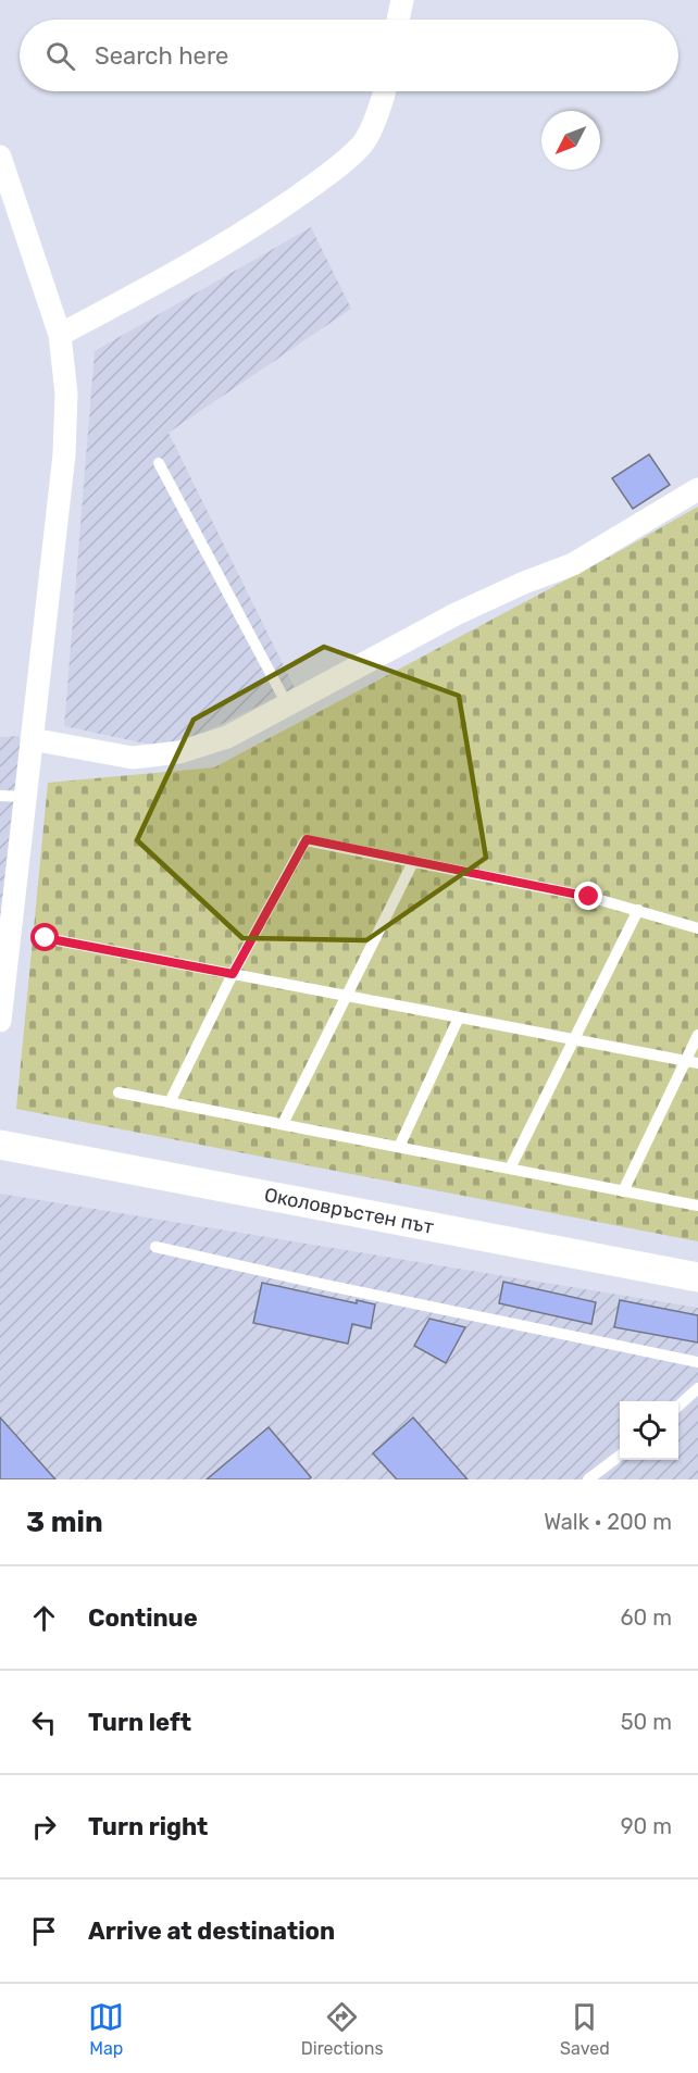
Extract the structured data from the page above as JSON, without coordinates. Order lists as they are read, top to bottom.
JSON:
{
  "streets": {
    "street": ["Околовръстен път"]
  },
  "north": "bottom left",
  "page": {
    "search": "Search here",
    "heading": ["3 min", "Walk · 200 m"],
    "list": [
      ["Continue", "60 m"],
      ["Turn left", "50 m"],
      ["Turn right", "90 m"],
      "Arrive at destination"
    ],
    "nav": ["Map", "Directions", "Saved"]
  }
}
